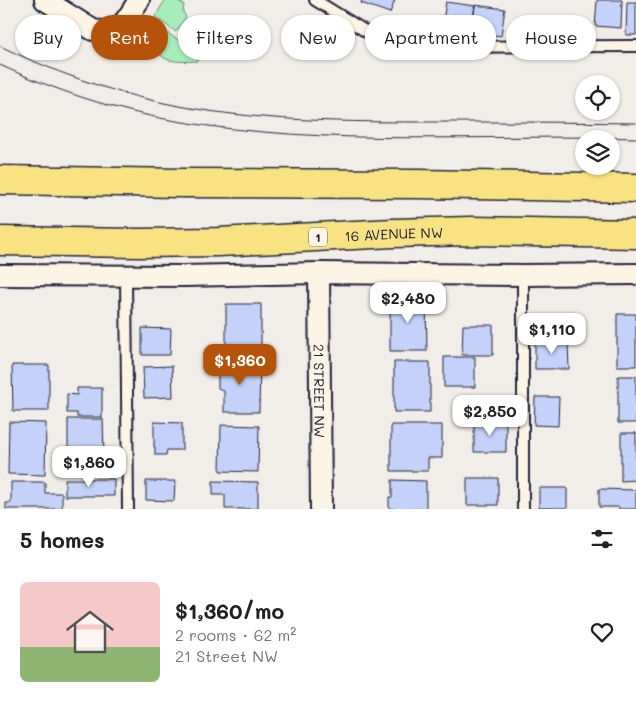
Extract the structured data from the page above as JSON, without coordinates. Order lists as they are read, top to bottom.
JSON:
{
  "streets": {
    "highway": ["16 AVENUE NW", "1"],
    "street": ["21 STREET NW"]
  },
  "page": {
    "chip": [
      "Buy",
      "Rent",
      "Filters",
      "New",
      "Apartment",
      "House"
    ],
    "price": [
      "$2,480",
      "$1,110",
      "$1,360",
      "$2,850",
      "$1,860"
    ],
    "heading": "5 homes",
    "list": [
      {
        "name": "$1,360/mo",
        "note": "2 rooms · 62 m² · 21 Street NW"
      }
    ]
  }
}
